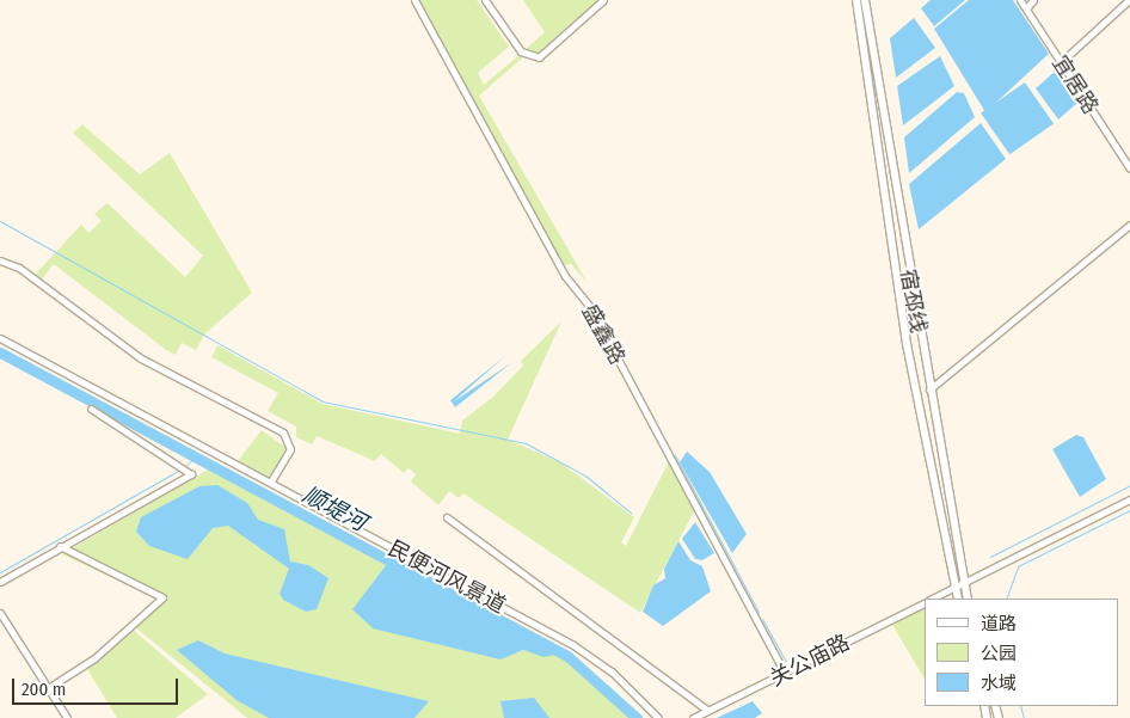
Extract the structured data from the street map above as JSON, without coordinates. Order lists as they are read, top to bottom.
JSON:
{
  "streets": {
    "main road": ["宿邳线"],
    "street": [
      "宜居路",
      "盛鑫路",
      "民便河风景道",
      "关公庙路"
    ]
  },
  "crossings": [
    ["宿邳线", "关公庙路"],
    ["盛鑫路", "关公庙路"]
  ],
  "water": ["顺堤河"],
  "legend": ["道路", "公园", "水域"],
  "scale_bar": "200 m"
}
